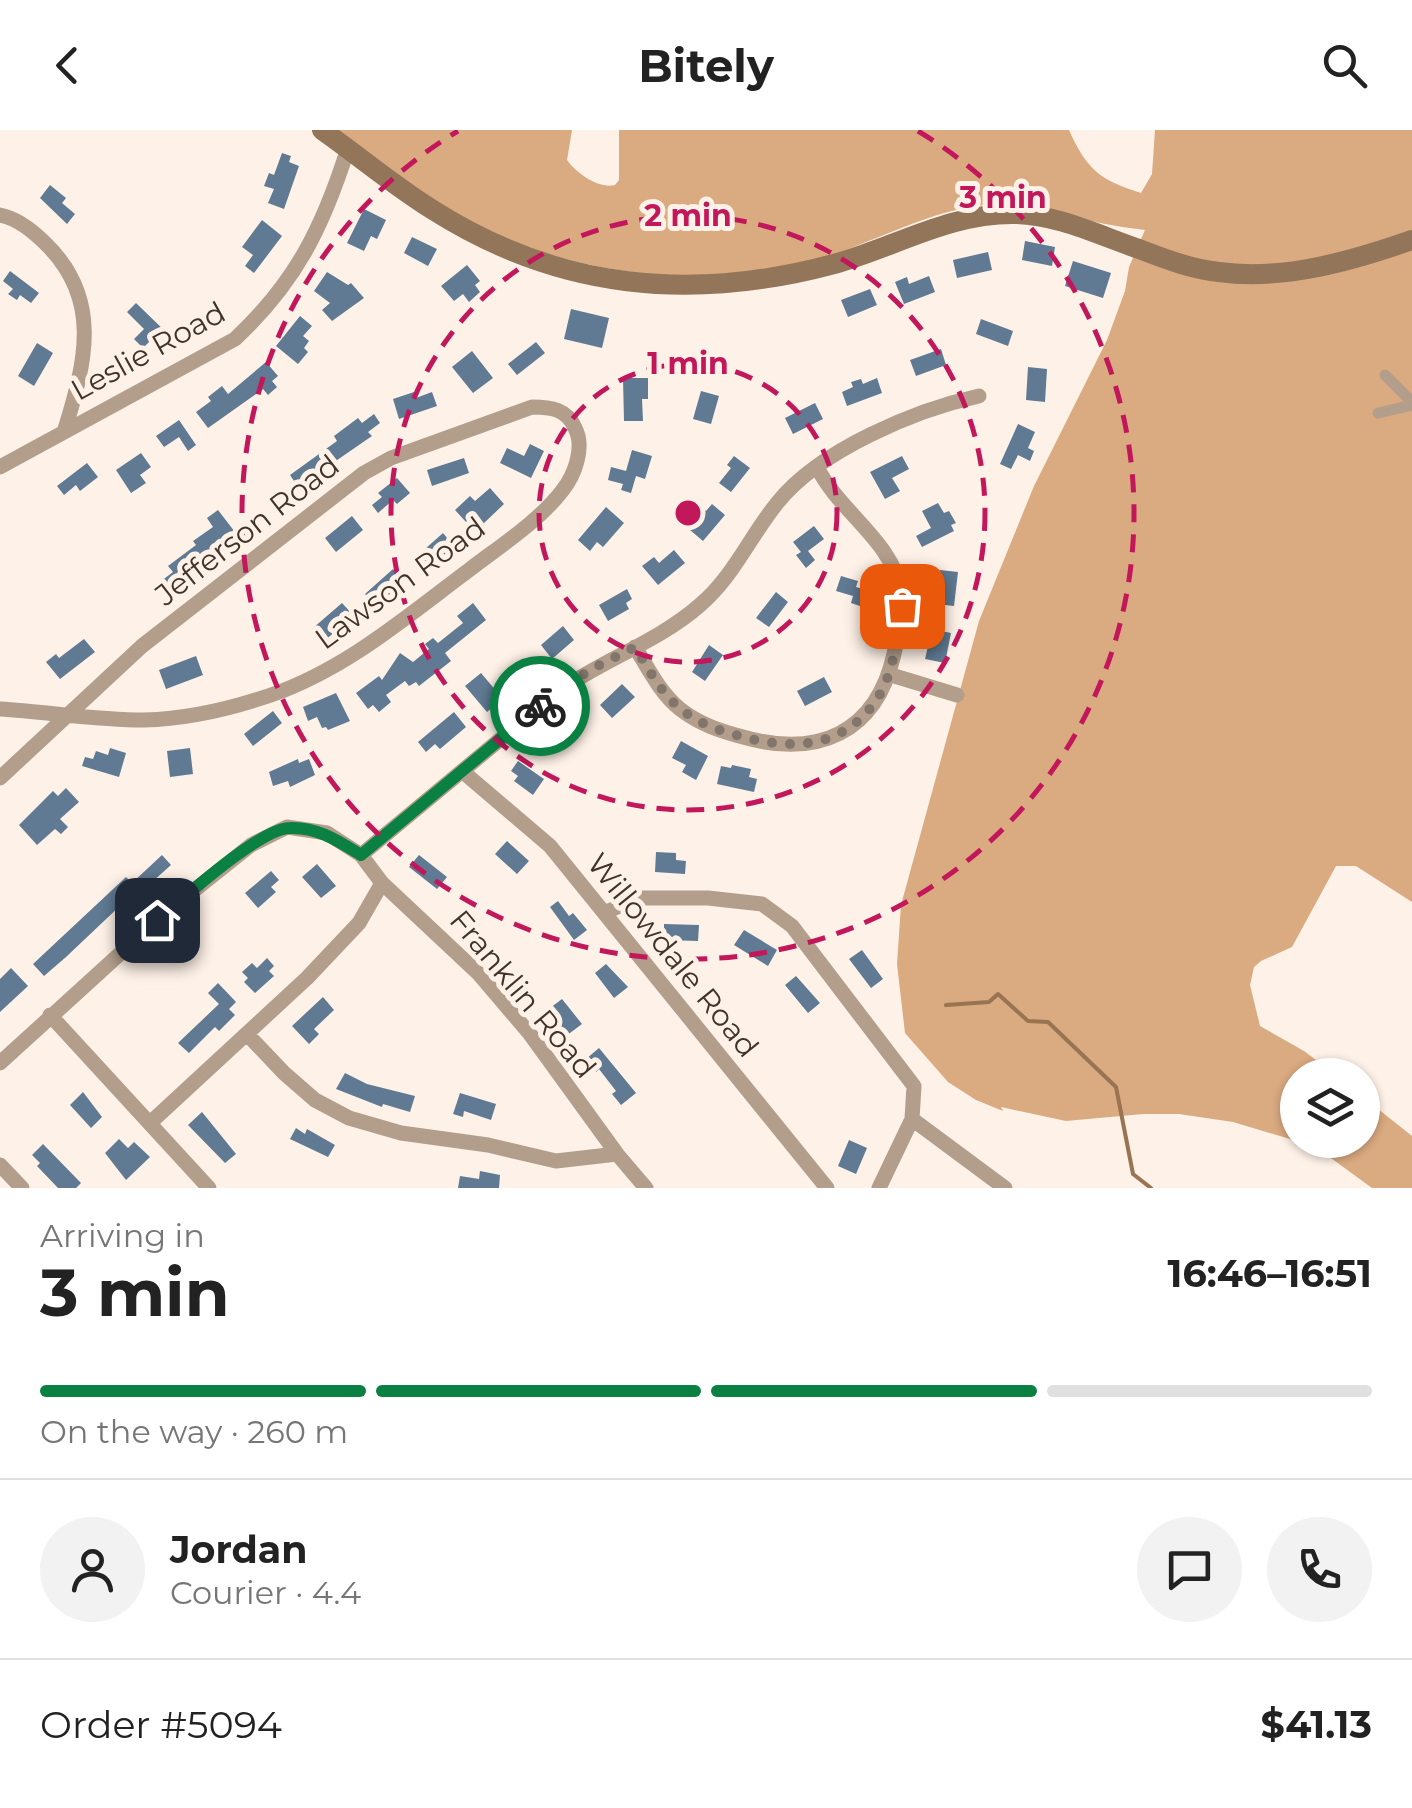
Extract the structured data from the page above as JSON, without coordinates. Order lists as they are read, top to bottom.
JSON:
{
  "streets": {
    "street": [
      "Leslie Road",
      "Jefferson Road",
      "Lawson Road",
      "Willowdale Road",
      "Franklin Road"
    ]
  },
  "crossings": [
    ["Jefferson Road", "Lawson Road"]
  ],
  "page": {
    "header": "Bitely",
    "heading": ["3 min", "Arriving in", "16:46–16:51"],
    "panel": [
      "Jordan",
      "Courier · 4.4",
      "Order #5094",
      "$41.13"
    ],
    "bar": "On the way · 260 m"
  },
  "rings": ["3 min", "2 min", "1 min"]
}
